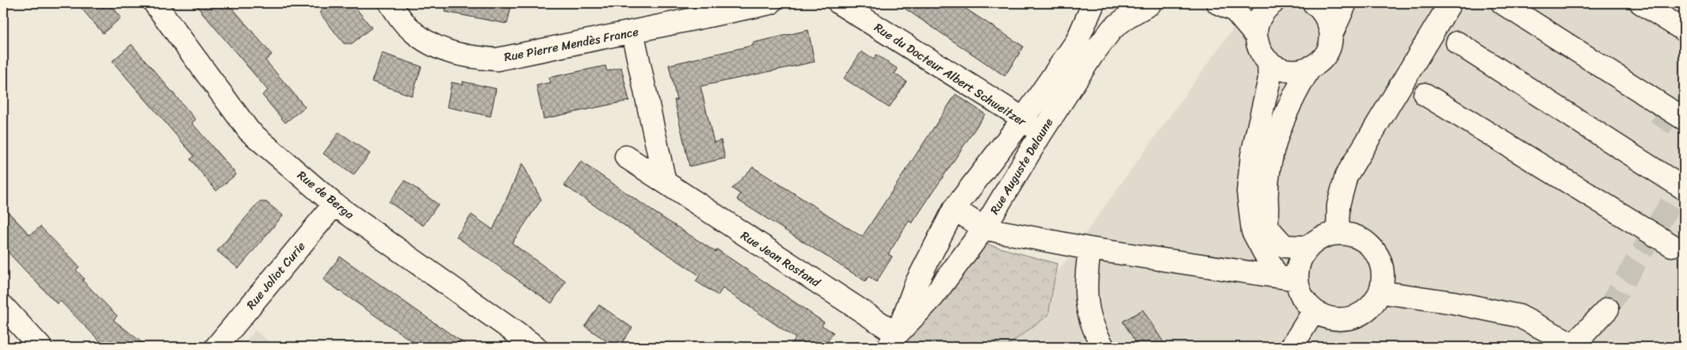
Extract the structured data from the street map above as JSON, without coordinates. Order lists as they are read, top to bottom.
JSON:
{
  "streets": {
    "street": [
      "Rue Pierre Mendès France",
      "Rue du Docteur Albert Schweitzer",
      "Rue Auguste Delaune",
      "Rue de Berga",
      "Rue Jean Rostand",
      "Rue Joliot Curie"
    ]
  },
  "crossings": [
    ["Rue du Docteur Albert Schweitzer", "Rue Auguste Delaune"],
    ["Rue Auguste Delaune", "Rue Jean Rostand"],
    ["Rue de Berga", "Rue Joliot Curie"]
  ]
}
